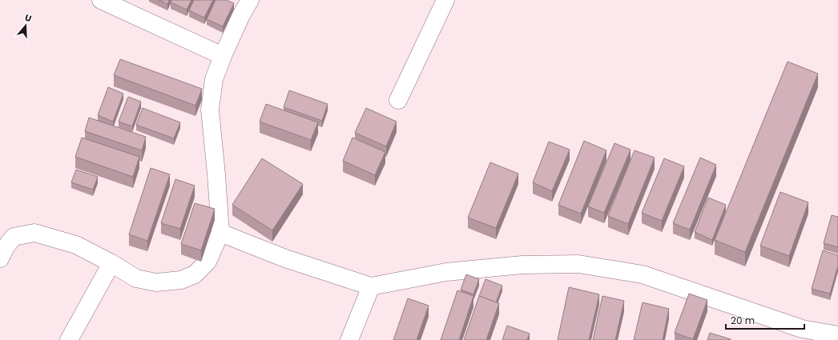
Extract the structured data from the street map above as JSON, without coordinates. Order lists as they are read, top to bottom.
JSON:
{
  "scale_bar": "20 m",
  "north": "top"
}
